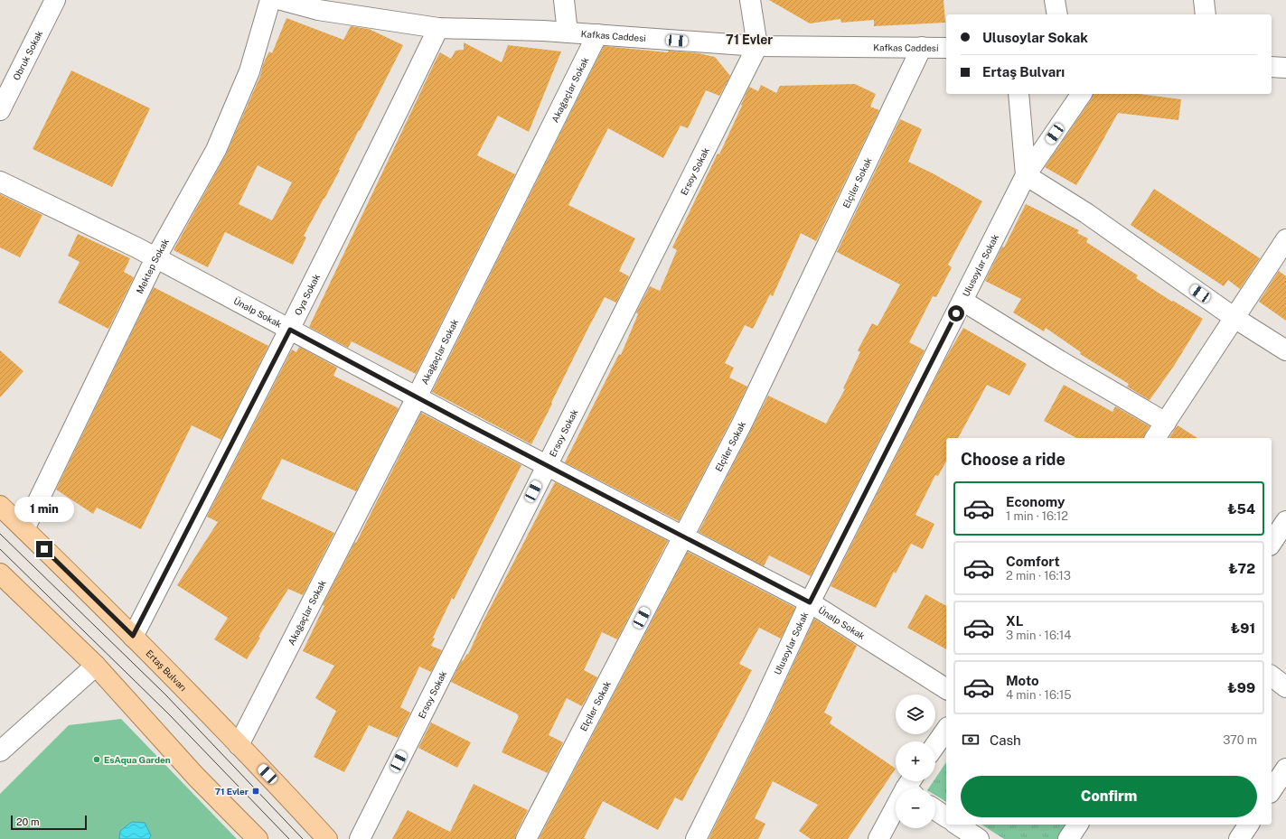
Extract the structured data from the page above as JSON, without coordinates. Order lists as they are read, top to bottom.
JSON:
{
  "streets": {
    "main road": ["Ertaş Bulvarı"],
    "street": [
      "Kafkas Caddesi",
      "Obruk Sokak",
      "Akağaçlar Sokak",
      "Ersoy Sokak",
      "Elçiler Sokak",
      "Ulusoylar Sokak",
      "Mektep Sokak",
      "Oya Sokak",
      "Ünalp Sokak"
    ]
  },
  "crossings": [
    ["Kafkas Caddesi", "Akağaçlar Sokak"],
    ["Kafkas Caddesi", "Ersoy Sokak"],
    ["Kafkas Caddesi", "Elçiler Sokak"],
    ["Kafkas Caddesi", "Oya Sokak"],
    ["Akağaçlar Sokak", "Ünalp Sokak"],
    ["Akağaçlar Sokak", "Ertaş Bulvarı"],
    ["Ersoy Sokak", "Ünalp Sokak"],
    ["Elçiler Sokak", "Ünalp Sokak"],
    ["Ulusoylar Sokak", "Ünalp Sokak"],
    ["Mektep Sokak", "Ünalp Sokak"],
    ["Mektep Sokak", "Ertaş Bulvarı"],
    ["Oya Sokak", "Ünalp Sokak"],
    ["Oya Sokak", "Ertaş Bulvarı"]
  ],
  "districts": ["71 Evler"],
  "places": {
    "other": ["EsAqua Garden"],
    "transit": ["71 Evler"]
  },
  "scale_bar": "20 m",
  "page": {
    "banner": ["Ulusoylar Sokak", "Ertaş Bulvarı"],
    "heading": "Choose a ride",
    "list": [
      {
        "name": "Economy",
        "note": "1 min · 16:12",
        "value": "₺54"
      },
      {
        "name": "Comfort",
        "note": "2 min · 16:13",
        "value": "₺72"
      },
      {
        "name": "XL",
        "note": "3 min · 16:14",
        "value": "₺91"
      },
      {
        "name": "Moto",
        "note": "4 min · 16:15",
        "value": "₺99"
      }
    ],
    "bubble": "1 min",
    "map_buttons": ["+", "−"],
    "pay": ["Cash", "370 m"],
    "buttons": "Confirm",
    "scale": "20 m"
  }
}
